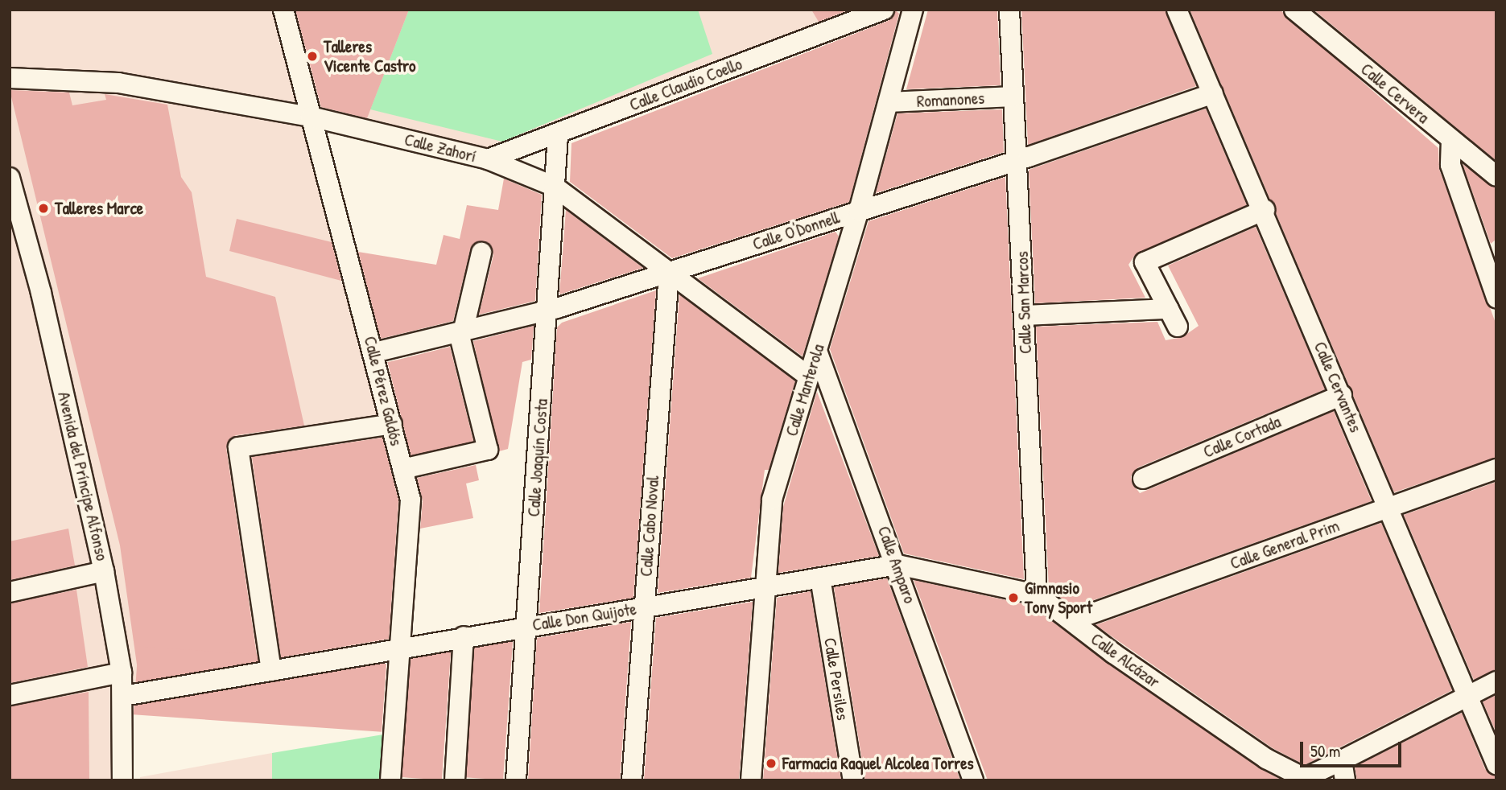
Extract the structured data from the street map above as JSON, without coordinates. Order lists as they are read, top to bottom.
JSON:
{
  "streets": {
    "street": [
      "Calle Claudio Coello",
      "Calle Cervera",
      "Romanones",
      "Calle Zahorí",
      "Calle O'Donnell",
      "Calle San Marcos",
      "Calle Cervantes",
      "Calle Manterola",
      "Calle Pérez Galdós",
      "Calle Cortada",
      "Calle Joaquín Costa",
      "Avenida del Príncipe Alfonso",
      "Calle Cabo Noval",
      "Calle General Prim",
      "Calle Amparo",
      "Calle Don Quijote",
      "Calle Alcázar",
      "Calle Persiles"
    ]
  },
  "crossings": [
    ["Calle Claudio Coello", "Calle Zahorí"],
    ["Calle Claudio Coello", "Calle Joaquín Costa"],
    ["Romanones", "Calle San Marcos"],
    ["Romanones", "Calle Manterola"],
    ["Calle Zahorí", "Calle O'Donnell"],
    ["Calle Zahorí", "Calle Manterola"],
    ["Calle Zahorí", "Calle Pérez Galdós"],
    ["Calle Zahorí", "Calle Joaquín Costa"],
    ["Calle Zahorí", "Calle Cabo Noval"],
    ["Calle O'Donnell", "Calle San Marcos"],
    ["Calle O'Donnell", "Calle Cervantes"],
    ["Calle O'Donnell", "Calle Manterola"],
    ["Calle O'Donnell", "Calle Pérez Galdós"],
    ["Calle O'Donnell", "Calle Joaquín Costa"],
    ["Calle O'Donnell", "Calle Cabo Noval"],
    ["Calle San Marcos", "Calle Alcázar"],
    ["Calle Cervantes", "Calle Cortada"],
    ["Calle Cervantes", "Calle General Prim"],
    ["Calle Manterola", "Calle Amparo"],
    ["Calle Manterola", "Calle Don Quijote"],
    ["Calle Pérez Galdós", "Calle Don Quijote"],
    ["Calle Joaquín Costa", "Calle Don Quijote"],
    ["Avenida del Príncipe Alfonso", "Calle Don Quijote"],
    ["Calle Cabo Noval", "Calle Don Quijote"],
    ["Calle General Prim", "Calle Alcázar"],
    ["Calle Amparo", "Calle Don Quijote"],
    ["Calle Amparo", "Calle Alcázar"],
    ["Calle Don Quijote", "Calle Alcázar"],
    ["Calle Don Quijote", "Calle Persiles"]
  ],
  "places": [
    "Talleres Vicente Castro",
    "Talleres Marce",
    "Gimnasio Tony Sport",
    "Farmacia Raquel Alcolea Torres"
  ],
  "scale_bar": "50 m"
}
